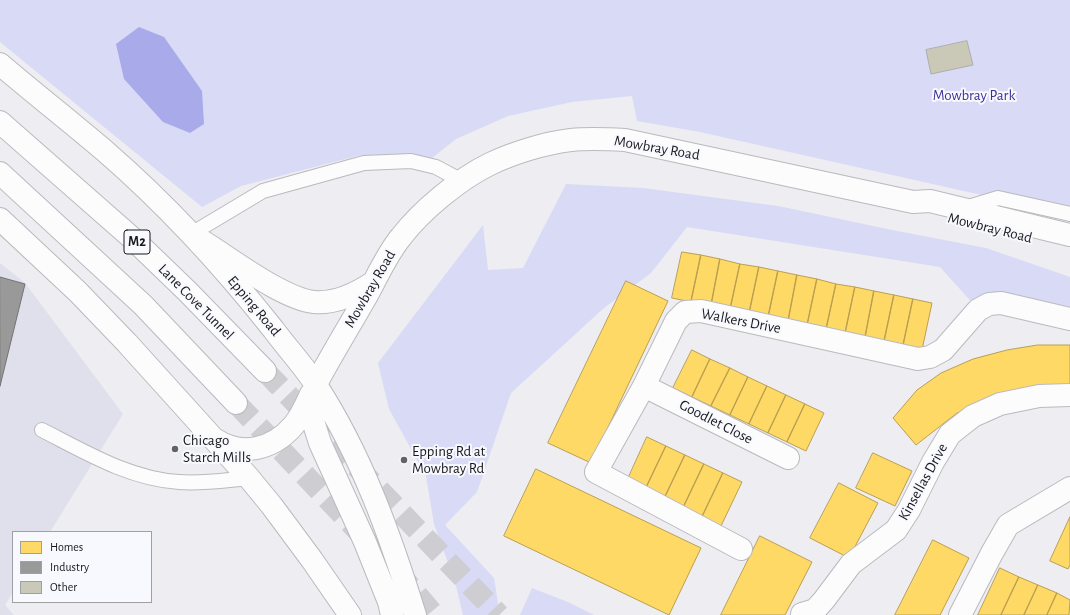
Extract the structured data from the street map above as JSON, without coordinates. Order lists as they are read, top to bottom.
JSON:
{
  "streets": {
    "main road": [
      "Mowbray Road",
      "M2",
      "Lane Cove Tunnel",
      "Epping Road",
      "Walkers Drive",
      "Goodlet Close",
      "Kinsellas Drive"
    ]
  },
  "crossings": [
    ["Mowbray Road", "Epping Road"],
    ["Walkers Drive", "Goodlet Close"]
  ],
  "parks": ["Mowbray Park"],
  "places": ["Chicago Starch Mills", "Epping Rd at Mowbray Rd"],
  "legend": ["Homes", "Industry", "Other"]
}
